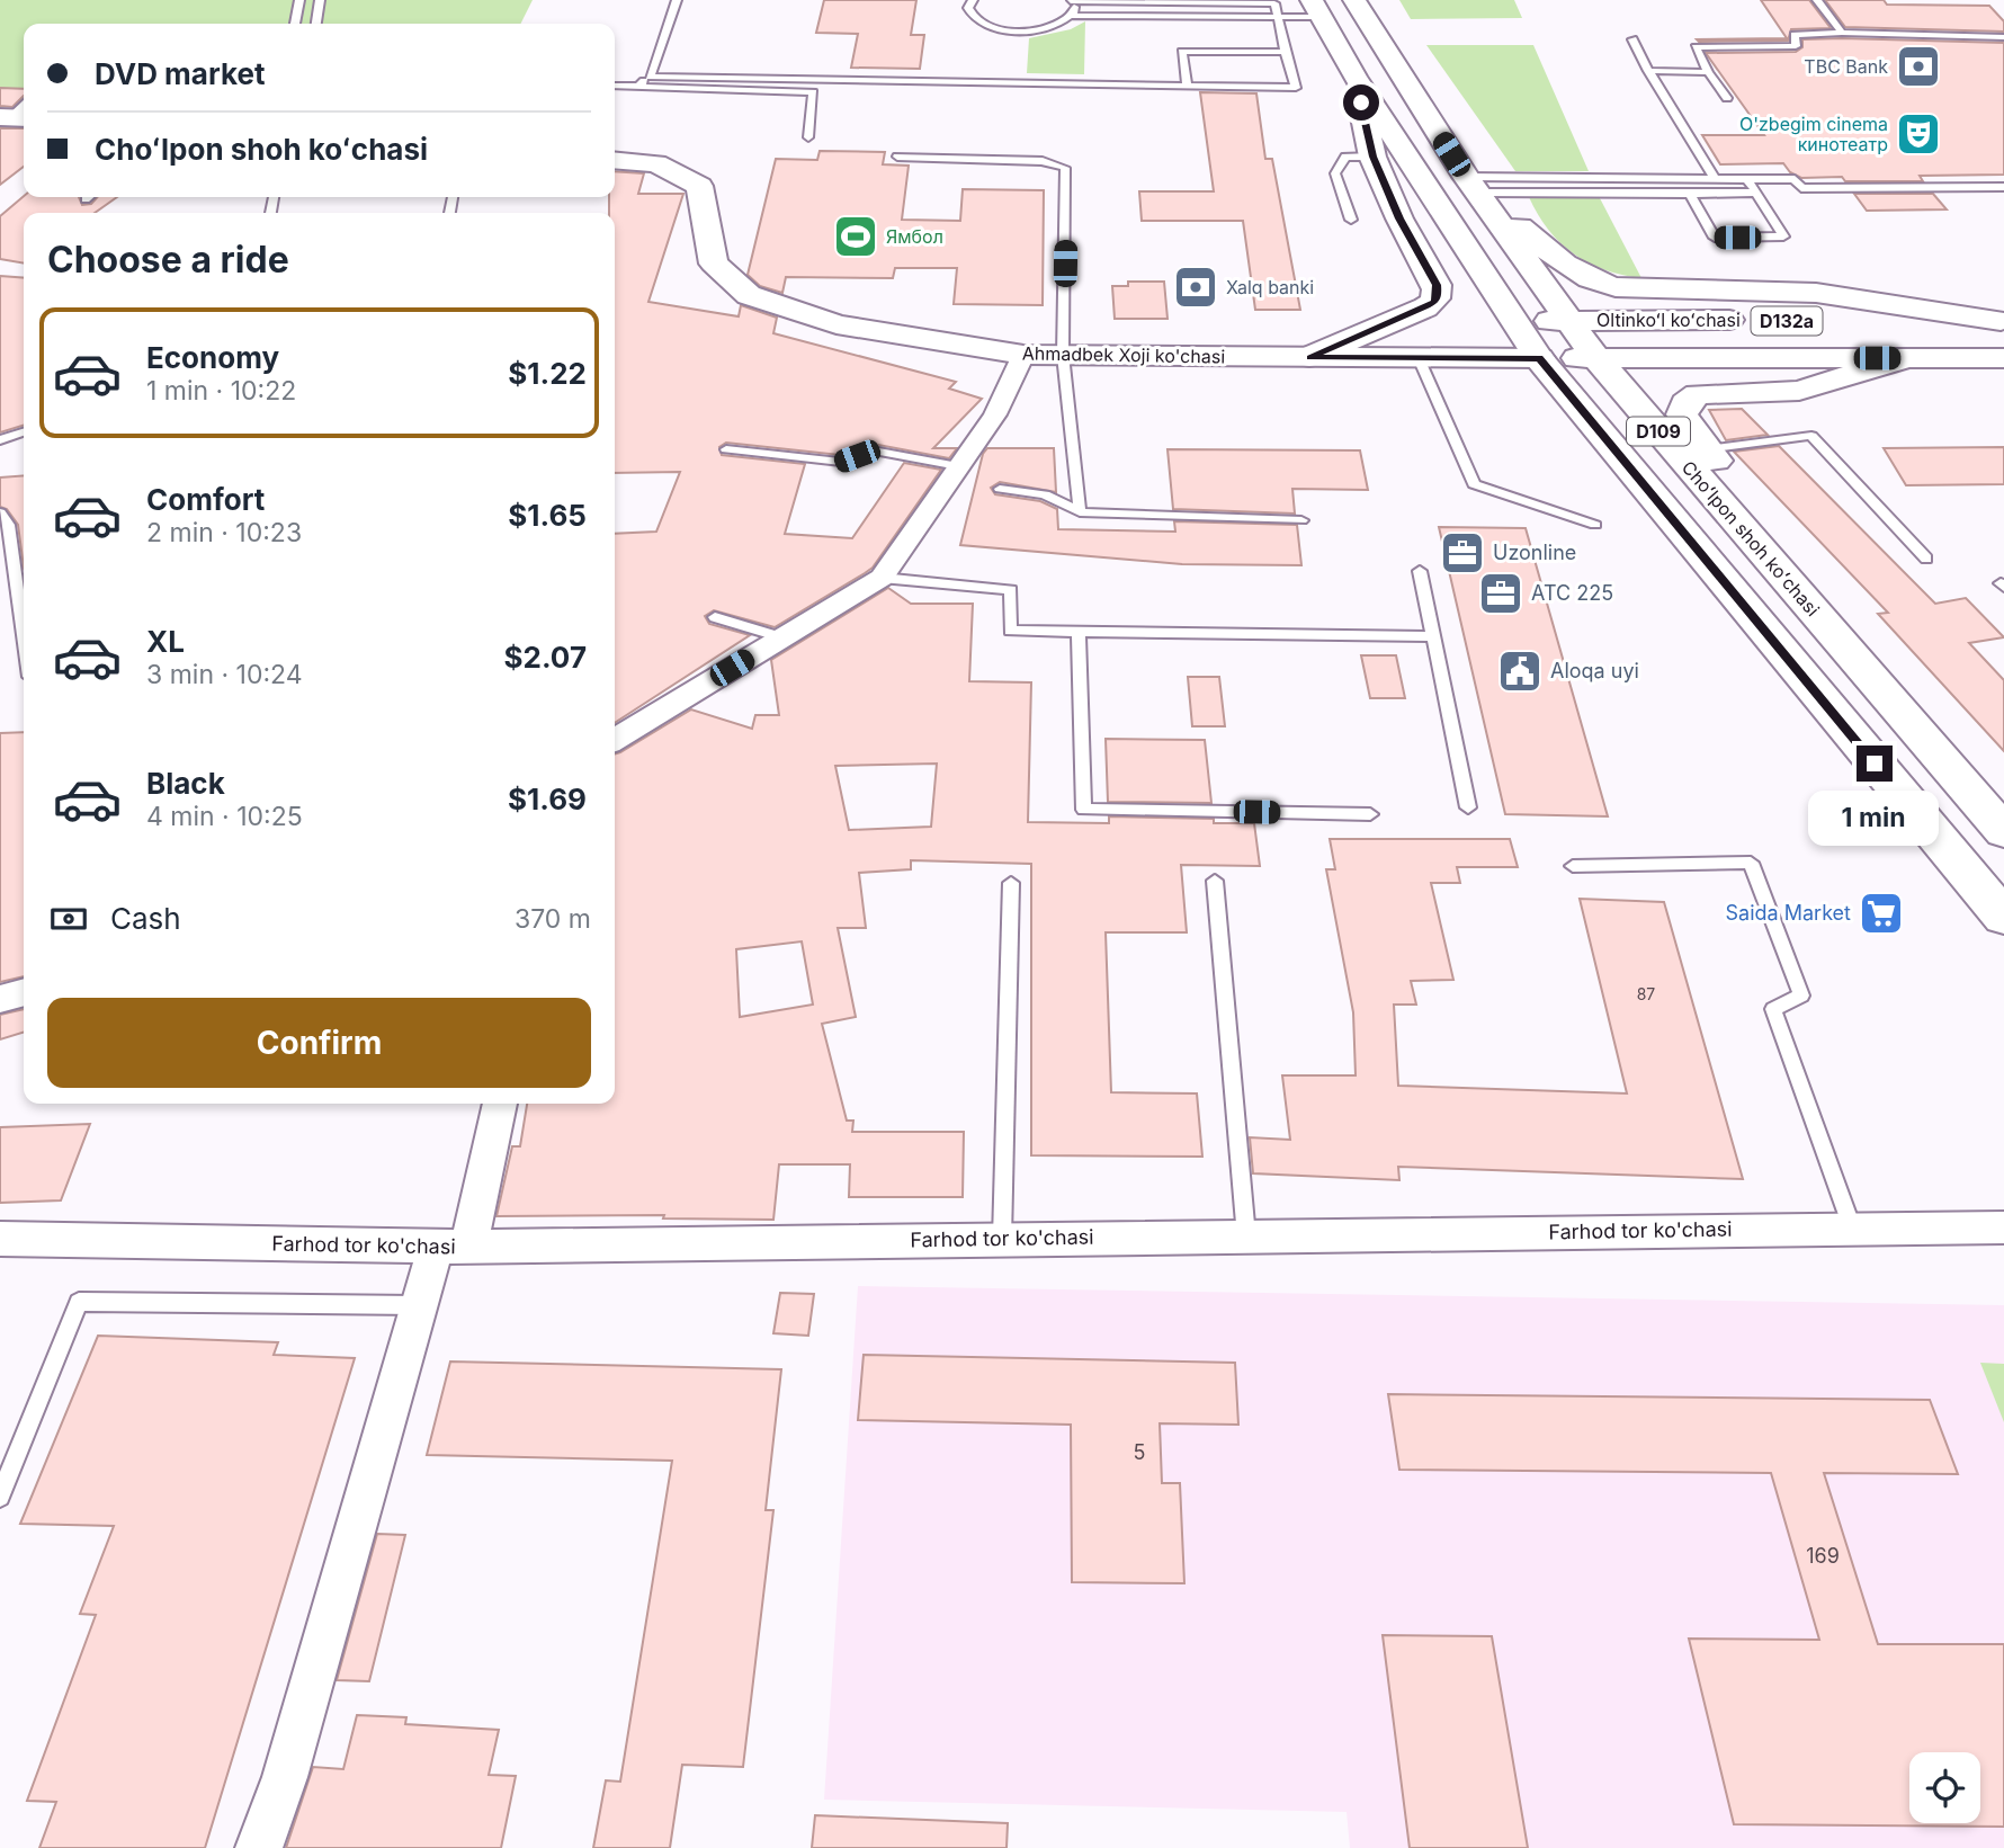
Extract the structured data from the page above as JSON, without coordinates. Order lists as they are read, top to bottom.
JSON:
{
  "streets": {
    "main road": [
      "Oltinkoʻl koʻchasi",
      "D132a",
      "Ahmadbek Xoji ko'chasi",
      "D109",
      "Choʻlpon shoh koʻchasi"
    ],
    "street": ["Farhod tor ko'chasi"]
  },
  "crossings": [
    ["Oltinkoʻl koʻchasi", "Ahmadbek Xoji ko'chasi"],
    ["Oltinkoʻl koʻchasi", "Choʻlpon shoh koʻchasi"],
    ["Ahmadbek Xoji ko'chasi", "Choʻlpon shoh koʻchasi"]
  ],
  "places": {
    "bank": ["TBC Bank", "Xalq banki"],
    "theatre": ["O'zbegim cinema кинотеатр"],
    "sports": ["Ямбол"],
    "office": ["Uzonline", "АТС 225"],
    "public building": ["Aloqa uyi"],
    "supermarket": ["Saida Market"]
  },
  "house_numbers": ["87", "5", "169"],
  "page": {
    "banner": ["DVD market", "Choʻlpon shoh koʻchasi"],
    "heading": "Choose a ride",
    "list": [
      {
        "name": "Economy",
        "note": "1 min · 10:22",
        "value": "$1.22"
      },
      {
        "name": "Comfort",
        "note": "2 min · 10:23",
        "value": "$1.65"
      },
      {
        "name": "XL",
        "note": "3 min · 10:24",
        "value": "$2.07"
      },
      {
        "name": "Black",
        "note": "4 min · 10:25",
        "value": "$1.69"
      }
    ],
    "bubble": "1 min",
    "pay": ["Cash", "370 m"],
    "buttons": "Confirm"
  }
}
